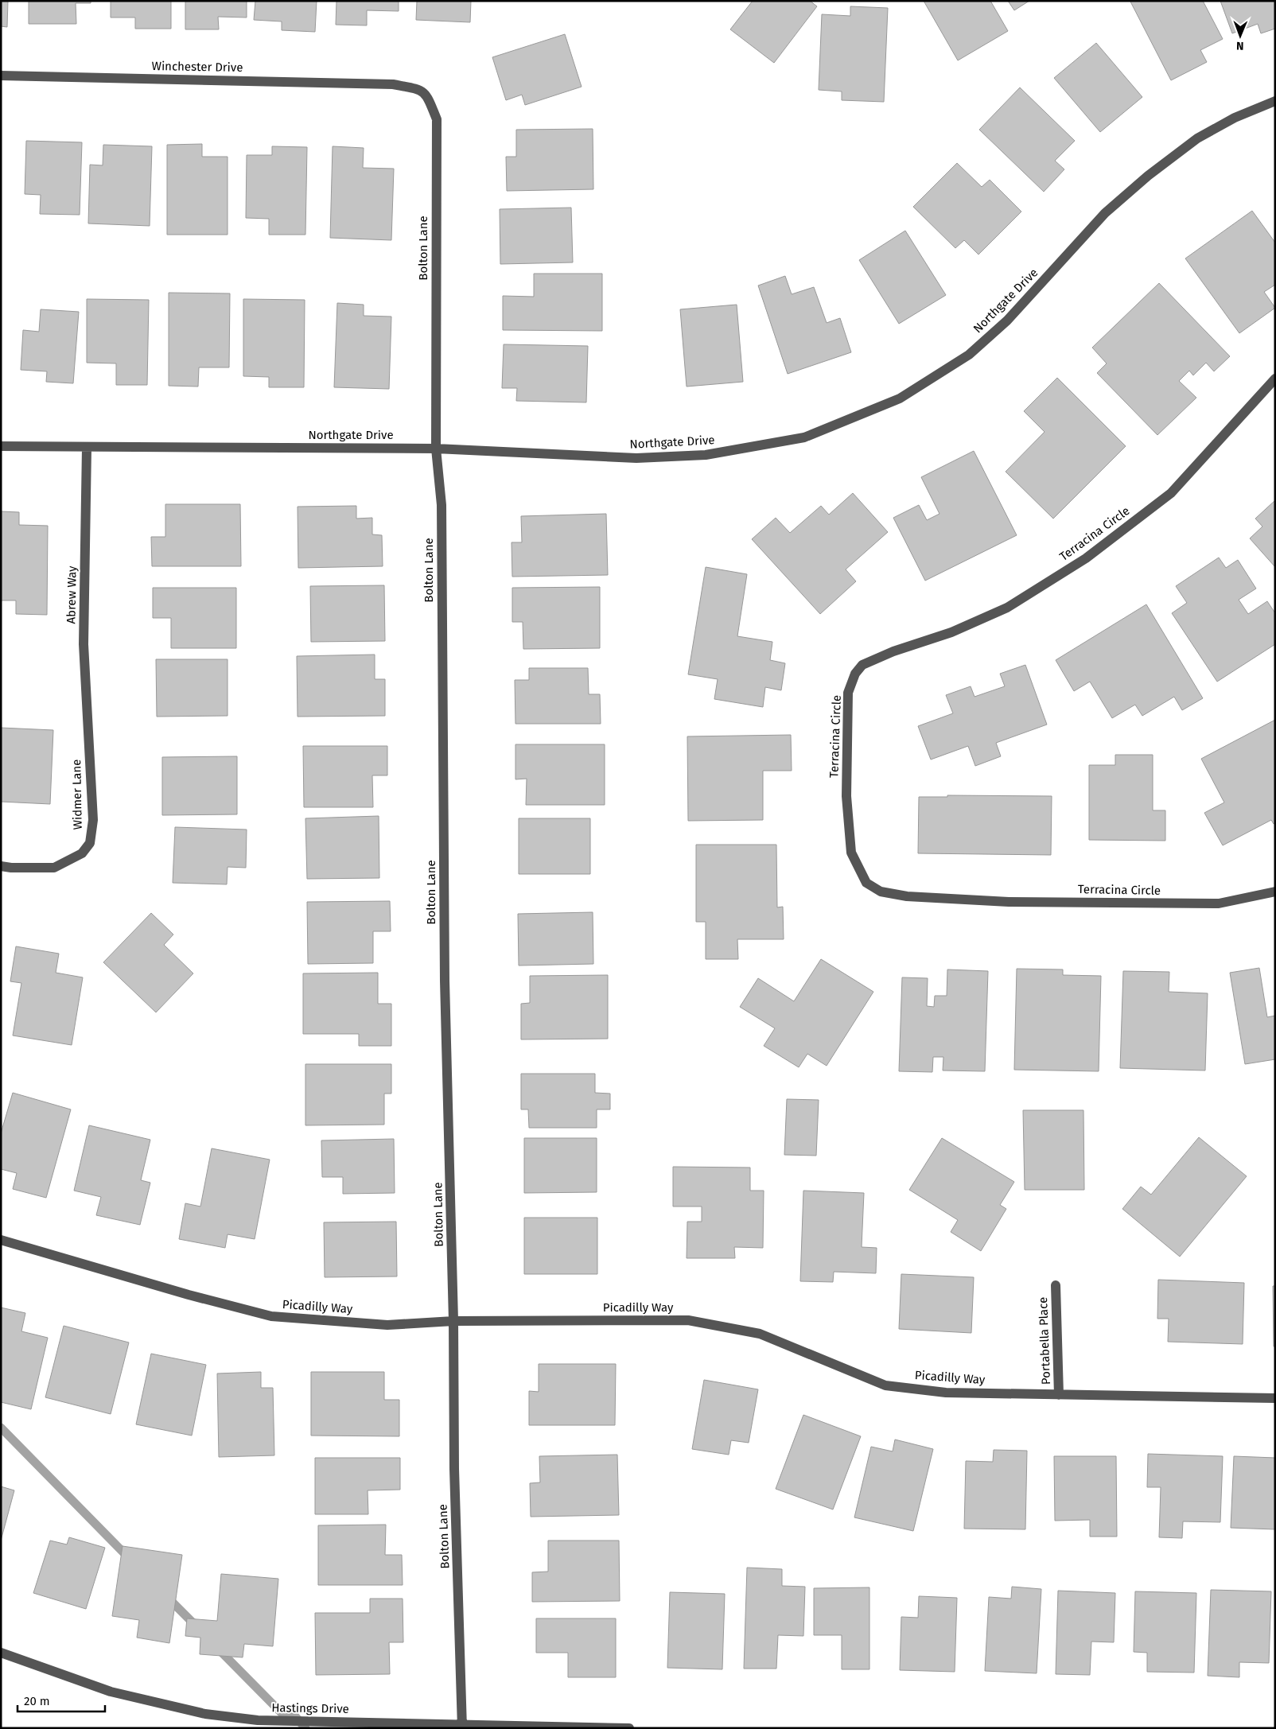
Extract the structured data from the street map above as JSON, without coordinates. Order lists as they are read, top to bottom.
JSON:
{
  "streets": {
    "street": [
      "Winchester Drive",
      "Bolton Lane",
      "Northgate Drive",
      "Terracina Circle",
      "Abrew Way",
      "Widmer Lane",
      "Picadilly Way",
      "Portabella Place",
      "Hastings Drive"
    ]
  },
  "crossings": [
    ["Winchester Drive", "Bolton Lane"],
    ["Bolton Lane", "Northgate Drive"],
    ["Bolton Lane", "Picadilly Way"],
    ["Bolton Lane", "Hastings Drive"],
    ["Northgate Drive", "Abrew Way"],
    ["Abrew Way", "Widmer Lane"],
    ["Picadilly Way", "Portabella Place"]
  ],
  "scale_bar": "20 m",
  "north": "bottom"
}
